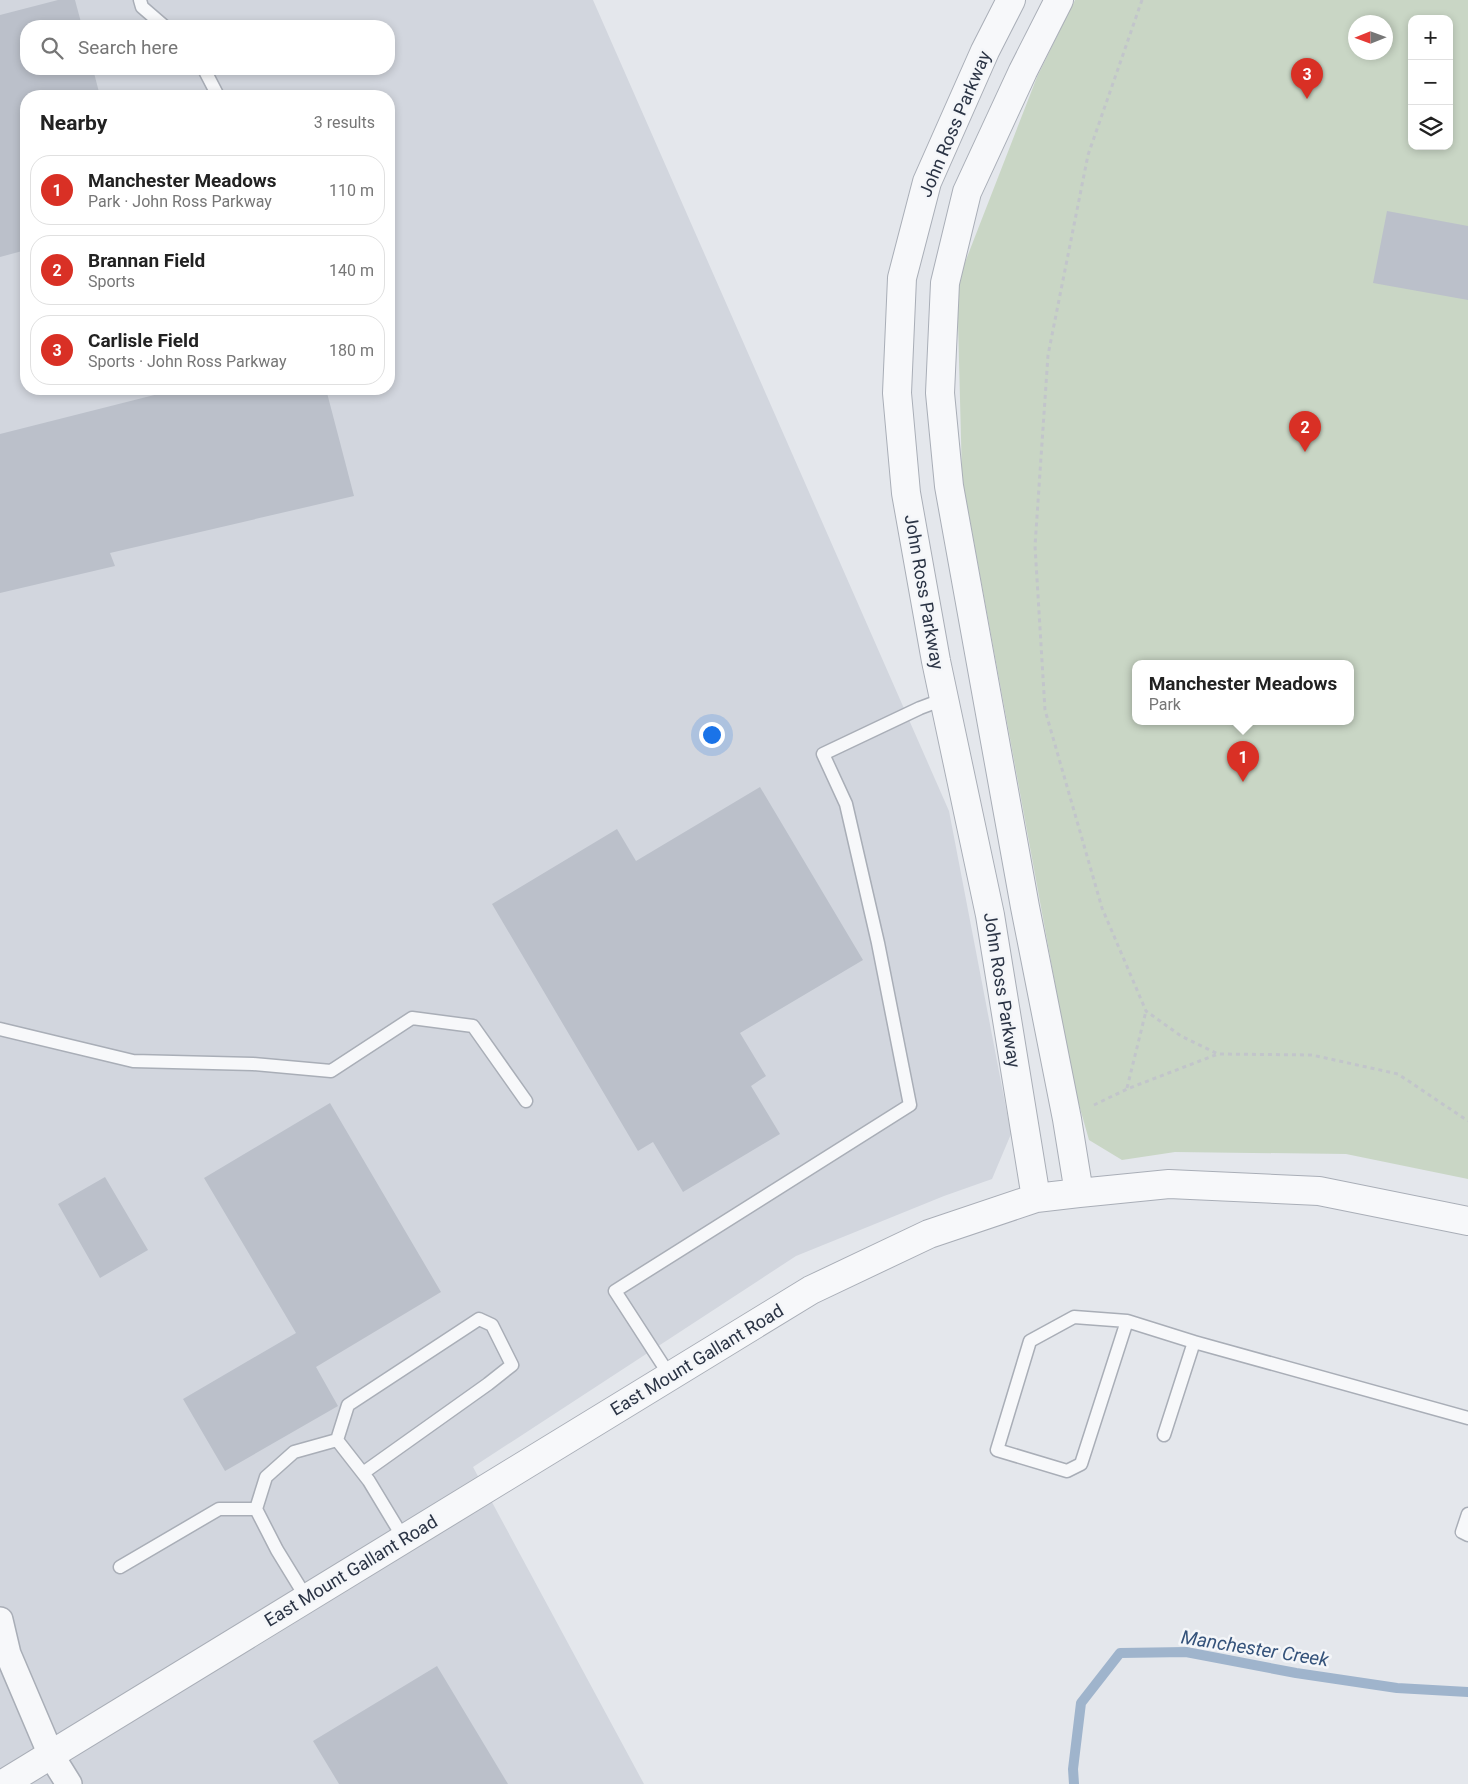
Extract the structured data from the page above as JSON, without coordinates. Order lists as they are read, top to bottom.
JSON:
{
  "streets": {
    "street": ["John Ross Parkway", "East Mount Gallant Road"]
  },
  "crossings": [
    ["John Ross Parkway", "East Mount Gallant Road"]
  ],
  "water": ["Manchester Creek"],
  "north": "left",
  "page": {
    "map_buttons": ["+", "−"],
    "search": "Search here",
    "pins": ["3", "2", "1"],
    "heading": ["Nearby", "3 results"],
    "list": [
      {
        "mark": "1",
        "name": "Manchester Meadows",
        "note": "Park · John Ross Parkway",
        "value": "110 m"
      },
      {
        "mark": "2",
        "name": "Brannan Field",
        "note": "Sports",
        "value": "140 m"
      },
      {
        "mark": "3",
        "name": "Carlisle Field",
        "note": "Sports · John Ross Parkway",
        "value": "180 m"
      }
    ],
    "popup": ["Manchester Meadows", "Park"]
  }
}
